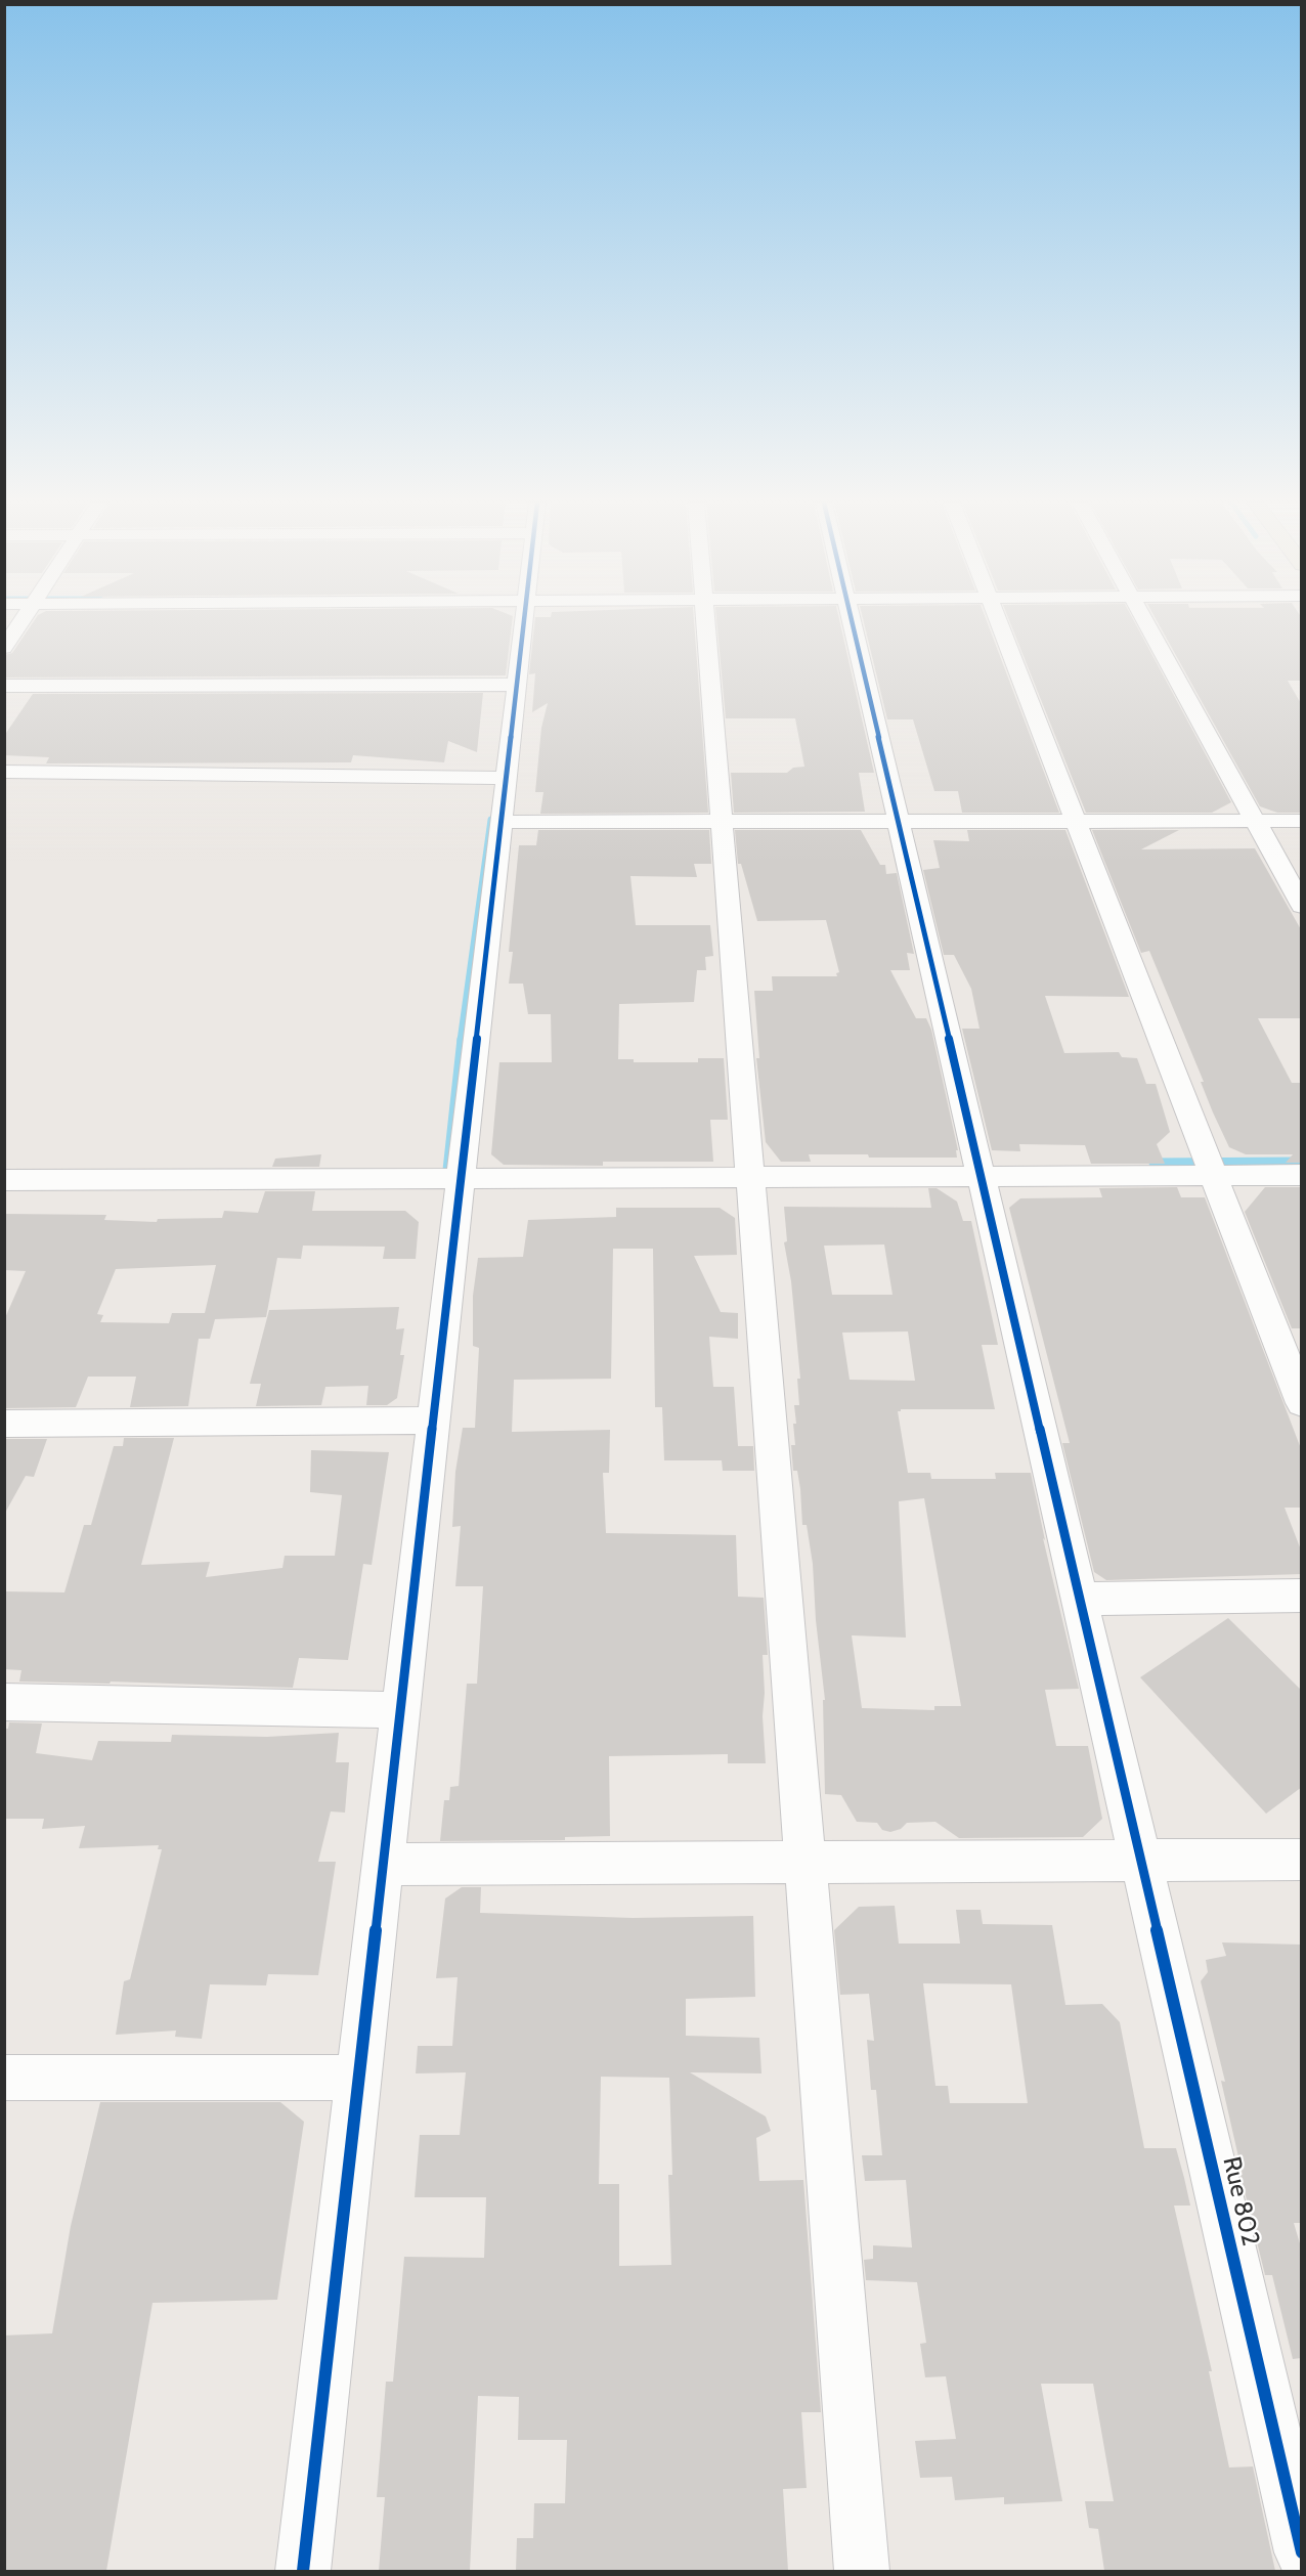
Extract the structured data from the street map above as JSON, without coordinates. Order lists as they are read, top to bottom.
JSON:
{
  "streets": {
    "street": ["Rue 802"]
  }
}
